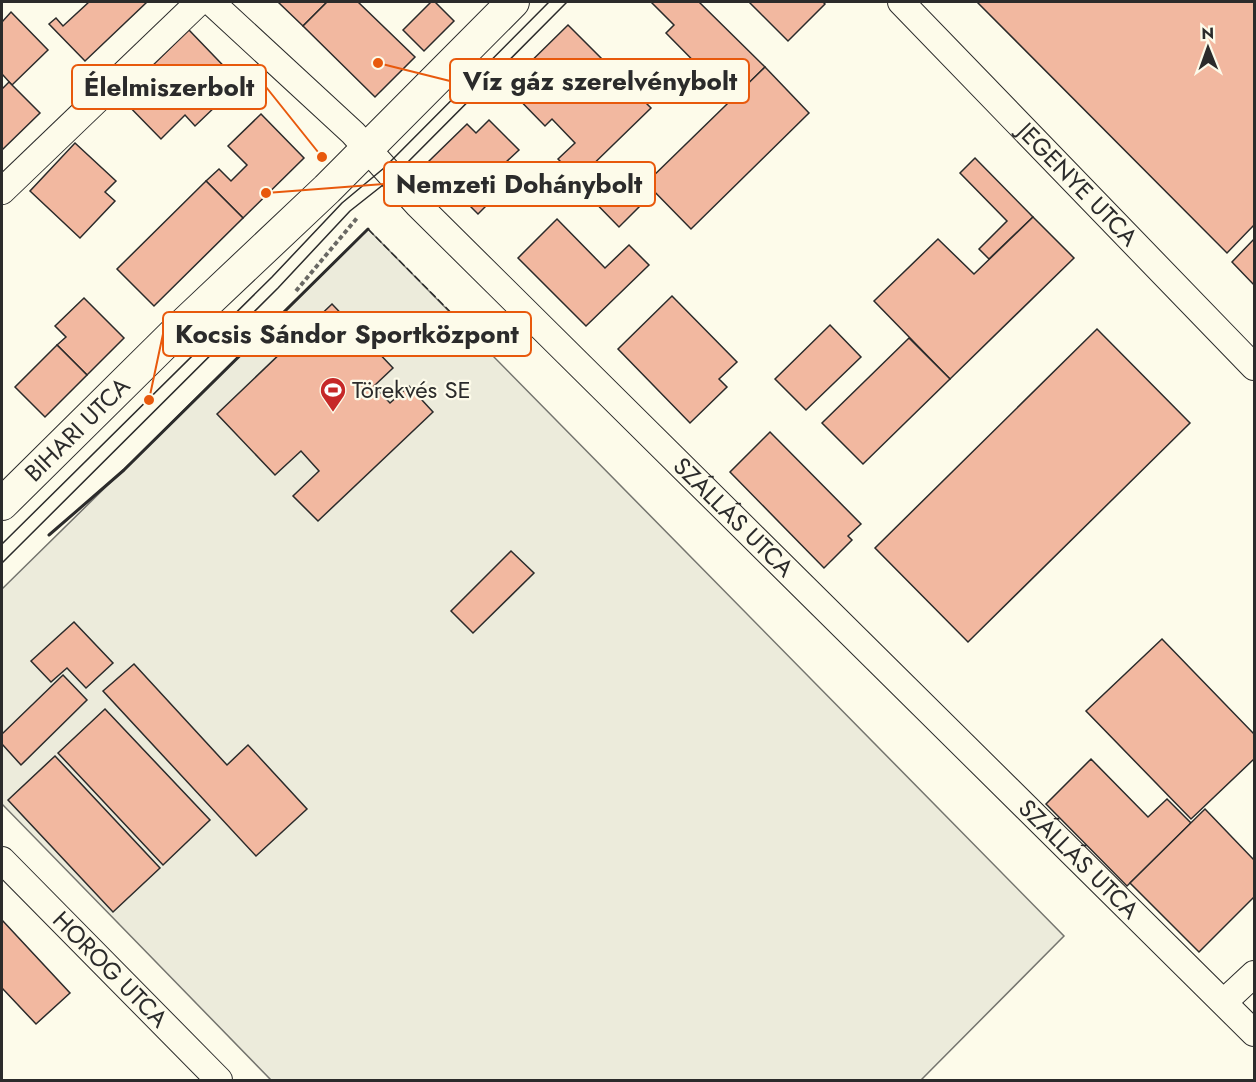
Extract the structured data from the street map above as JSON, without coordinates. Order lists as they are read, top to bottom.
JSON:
{
  "streets": {
    "street": [
      "JEGENYE UTCA",
      "BIHARI UTCA",
      "SZÁLLÁS UTCA",
      "HOROG UTCA"
    ]
  },
  "crossings": [
    ["BIHARI UTCA", "SZÁLLÁS UTCA"]
  ],
  "places": {
    "other": [
      "Víz gáz szerelvénybolt",
      "Élelmiszerbolt",
      "Nemzeti Dohánybolt",
      "Kocsis Sándor Sportközpont"
    ],
    "sports": ["Törekvés SE"]
  },
  "north": "top"
}
